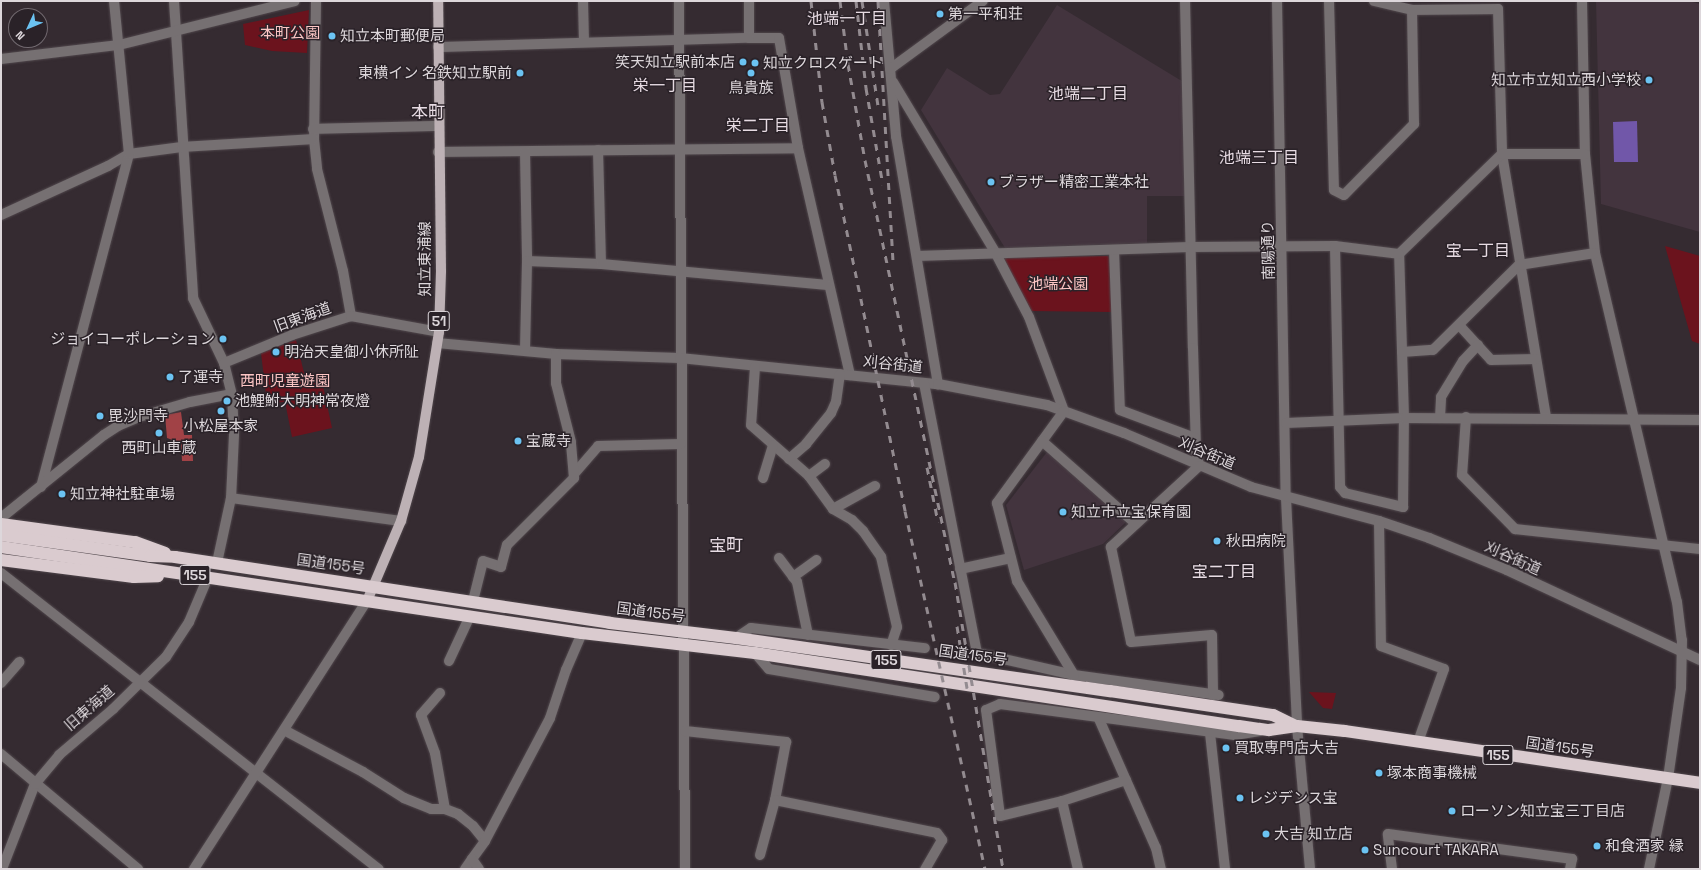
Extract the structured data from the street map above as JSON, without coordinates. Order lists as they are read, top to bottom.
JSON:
{
  "streets": {
    "highway": ["国道155号", "155"],
    "main road": ["知立東浦線", "51"],
    "street": ["南陽通り", "旧東海道", "刈谷街道"]
  },
  "crossings": [
    ["南陽通り", "刈谷街道"],
    ["南陽通り", "国道155号"],
    ["知立東浦線", "刈谷街道"],
    ["知立東浦線", "国道155号"],
    ["旧東海道", "国道155号"],
    ["国道155号", "155"]
  ],
  "districts": [
    "池端一丁目",
    "栄一丁目",
    "池端二丁目",
    "本町",
    "栄二丁目",
    "池端三丁目",
    "宝一丁目",
    "宝町",
    "宝二丁目"
  ],
  "parks": ["本町公園", "池端公園", "西町児童遊園"],
  "places": [
    "第一平和荘",
    "知立本町郵便局",
    "笑天知立駅前本店",
    "知立クロスゲート",
    "東横イン 名鉄知立駅前",
    "鳥貴族",
    "知立市立知立西小学校",
    "ブラザー精密工業本社",
    "ジョイコーポレーション",
    "明治天皇御小休所阯",
    "了運寺",
    "池鯉鮒大明神常夜燈",
    "小松屋本家",
    "毘沙門寺",
    "西町山車蔵",
    "宝蔵寺",
    "知立神社駐車場",
    "知立市立宝保育園",
    "秋田病院",
    "買取専門店大吉",
    "塚本商事機械",
    "レジデンス宝",
    "ローソン知立宝三丁目店",
    "大吉 知立店",
    "和食酒家 縁",
    "Suncourt TAKARA"
  ],
  "north": "bottom left"
}
